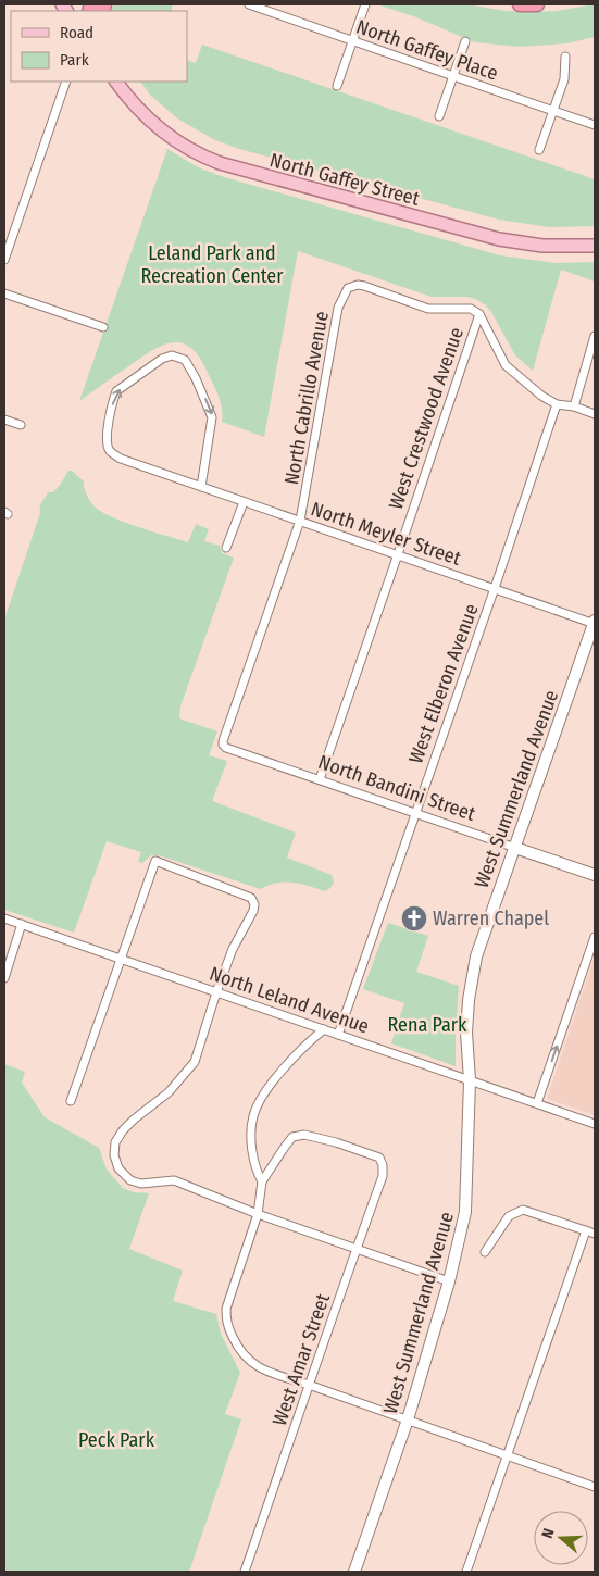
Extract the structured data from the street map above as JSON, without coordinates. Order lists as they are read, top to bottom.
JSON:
{
  "streets": {
    "main road": ["North Gaffey Street", "North Bandini Street", "West Summerland Avenue"],
    "street": [
      "North Gaffey Place",
      "North Cabrillo Avenue",
      "West Crestwood Avenue",
      "North Meyler Street",
      "West Elberon Avenue",
      "North Leland Avenue",
      "West Amar Street"
    ]
  },
  "crossings": [
    ["North Cabrillo Avenue", "West Crestwood Avenue"],
    ["North Cabrillo Avenue", "North Meyler Street"],
    ["North Cabrillo Avenue", "North Bandini Street"],
    ["West Crestwood Avenue", "North Meyler Street"],
    ["West Crestwood Avenue", "North Bandini Street"],
    ["North Meyler Street", "West Elberon Avenue"],
    ["North Meyler Street", "West Summerland Avenue"],
    ["West Elberon Avenue", "North Bandini Street"],
    ["West Elberon Avenue", "North Leland Avenue"],
    ["North Bandini Street", "West Summerland Avenue"],
    ["West Summerland Avenue", "North Leland Avenue"]
  ],
  "parks": ["Leland Park and Recreation Center", "Rena Park", "Peck Park"],
  "places": {
    "church": ["Warren Chapel"]
  },
  "legend": ["Road", "Park"],
  "north": "left"
}
